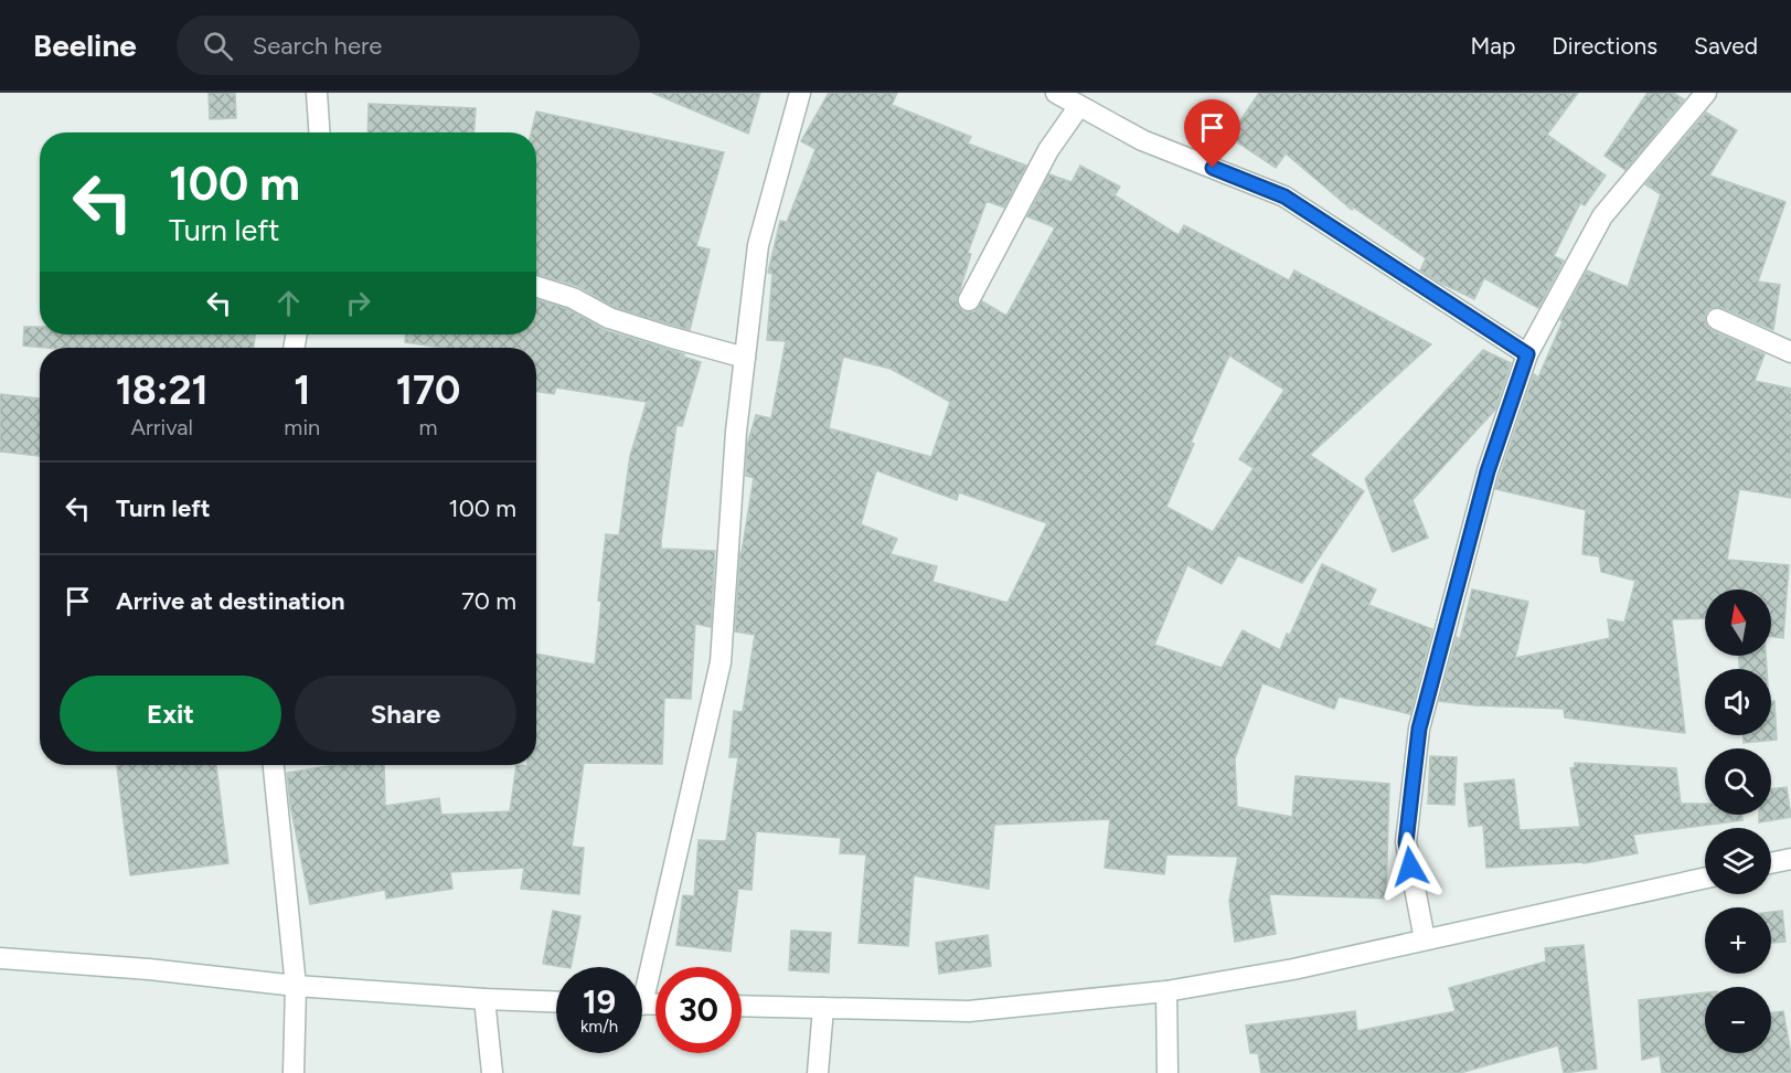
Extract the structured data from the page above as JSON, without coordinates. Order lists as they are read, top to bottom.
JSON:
{
  "north": "top",
  "page": {
    "header": "Beeline",
    "search": "Search here",
    "nav": ["Map", "Directions", "Saved"],
    "turn": ["100 m", "Turn left"],
    "eta": [
      "18:21",
      "Arrival",
      "1",
      "min",
      "170",
      "m"
    ],
    "list": [
      {
        "name": "Turn left",
        "value": "100 m"
      },
      {
        "name": "Arrive at destination",
        "value": "70 m"
      }
    ],
    "map_buttons": ["+", "−"],
    "buttons": ["Exit", "Share"],
    "speed": "19 km/h",
    "limit": "30"
  }
}
